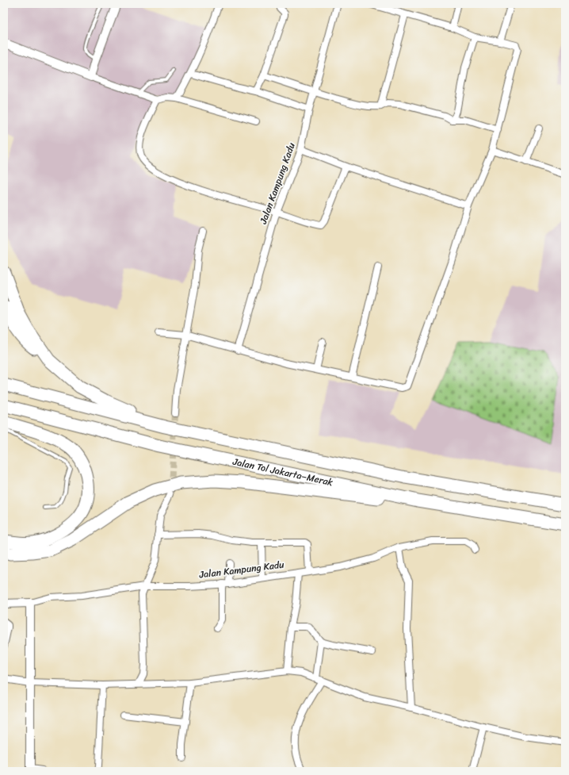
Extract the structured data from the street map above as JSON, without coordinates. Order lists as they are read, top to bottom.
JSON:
{
  "streets": {
    "highway": ["Jalan Tol Jakarta–Merak"],
    "street": ["Jalan Kampung Kadu"]
  }
}
